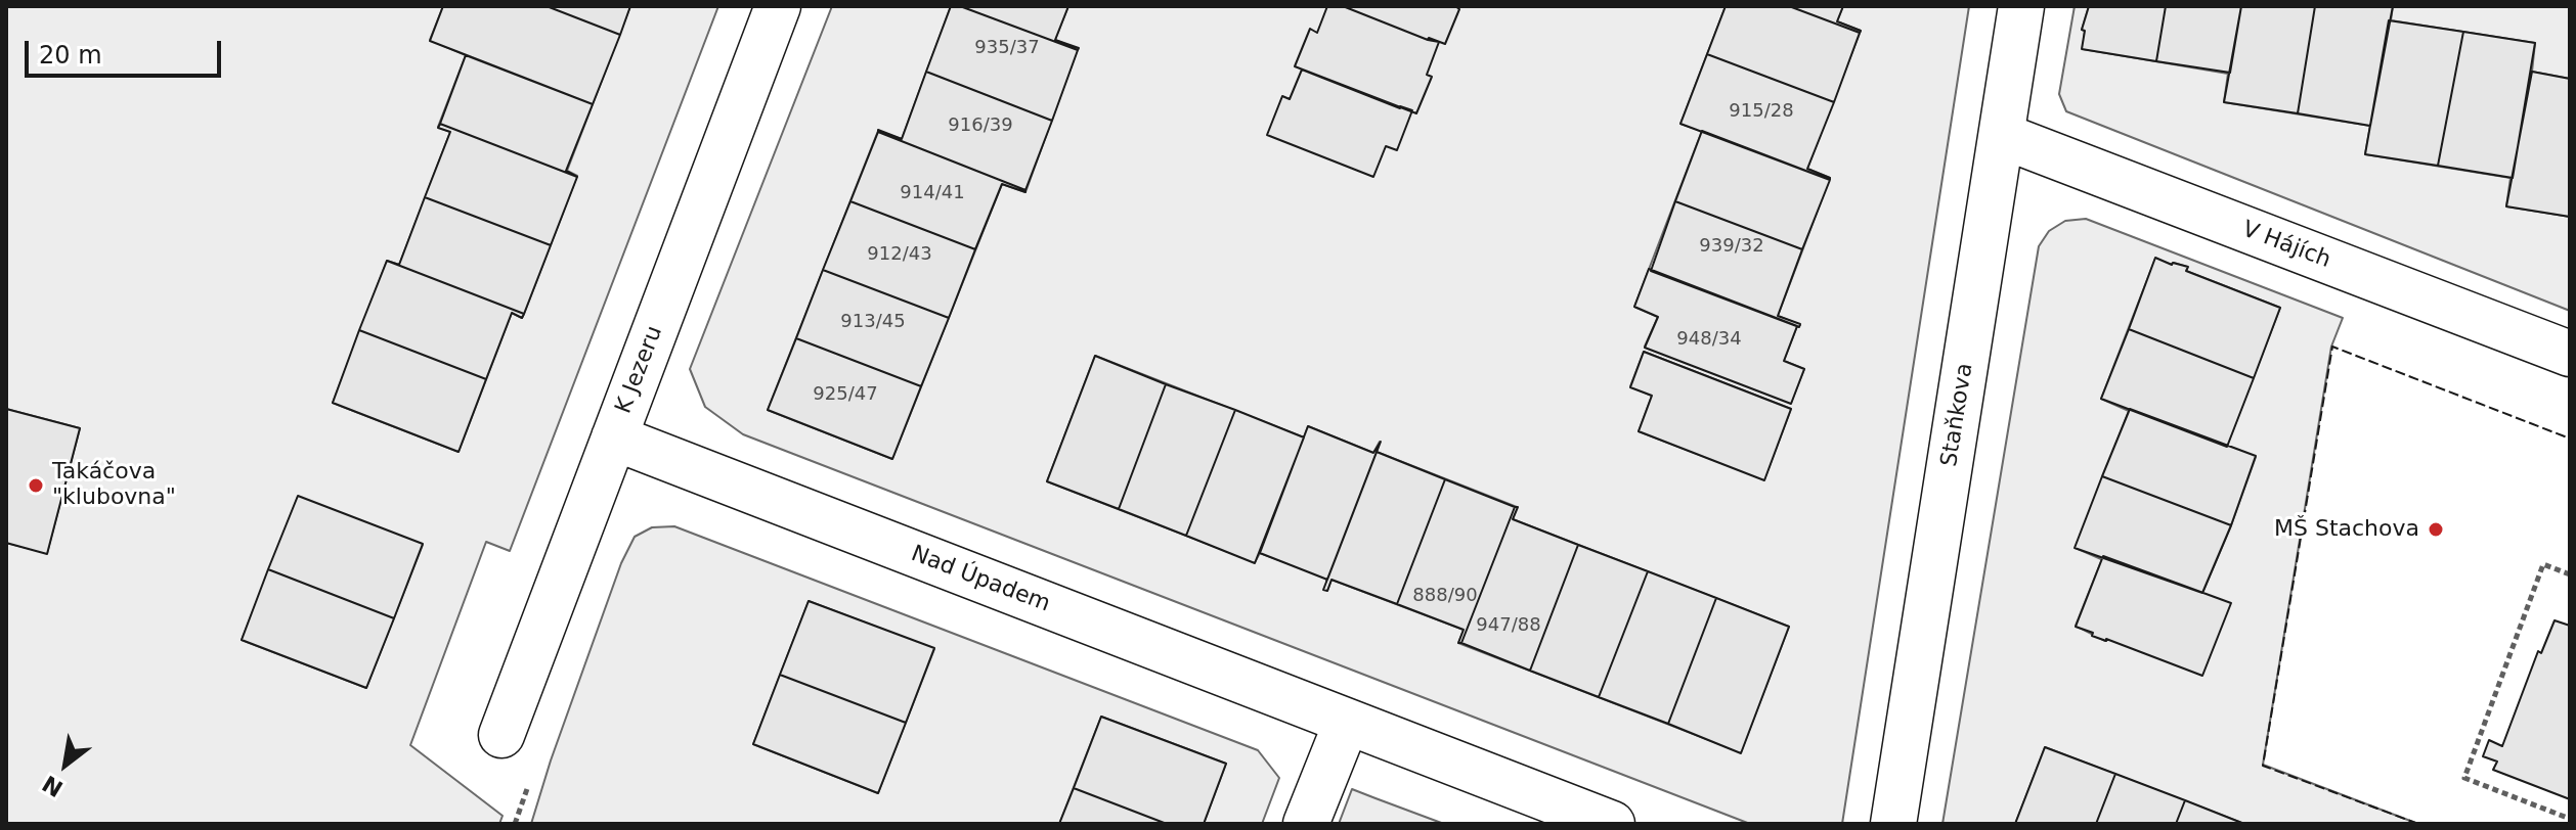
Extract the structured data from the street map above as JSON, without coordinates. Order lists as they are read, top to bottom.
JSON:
{
  "streets": {
    "street": [
      "V Hájích",
      "K Jezeru",
      "Staňkova",
      "Nad Úpadem"
    ]
  },
  "crossings": [
    ["V Hájích", "Staňkova"],
    ["K Jezeru", "Nad Úpadem"]
  ],
  "places": ["Takáčova \"klubovna\"", "MŠ Stachova"],
  "house_numbers": [
    "935/37",
    "915/28",
    "916/39",
    "914/41",
    "939/32",
    "912/43",
    "913/45",
    "948/34",
    "925/47",
    "888/90",
    "947/88"
  ],
  "scale_bar": "20 m",
  "north": "bottom left"
}
